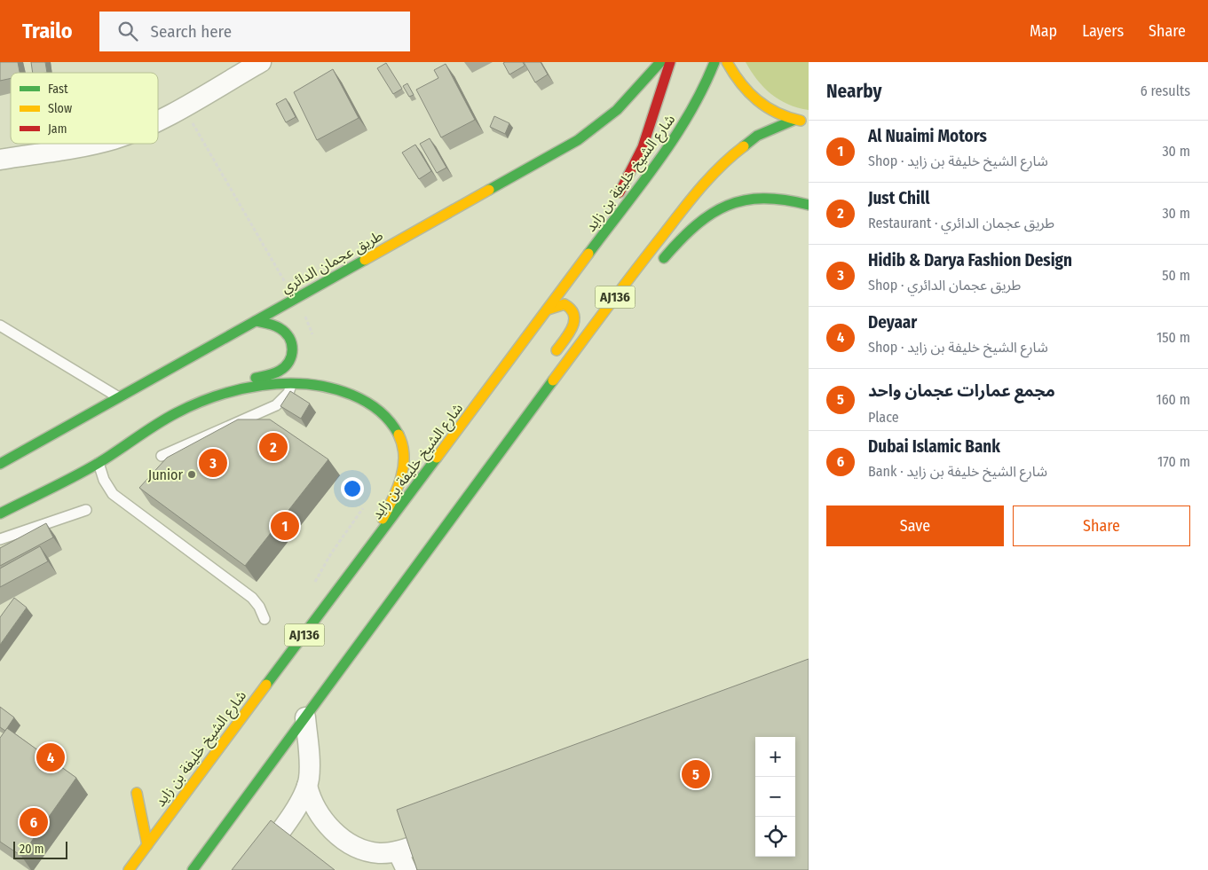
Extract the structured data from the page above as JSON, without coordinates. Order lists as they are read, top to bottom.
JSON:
{
  "streets": {
    "main road": ["شارع الشيخ خليفة بن زايد", "طريق عجمان الدائري", "AJ136"]
  },
  "places": ["Junior"],
  "legend": ["Fast", "Slow", "Jam"],
  "scale_bar": "20 m",
  "page": {
    "header": "Trailo",
    "search": "Search here",
    "nav": ["Map", "Layers", "Share"],
    "heading": ["Nearby", "6 results"],
    "list": [
      {
        "mark": "1",
        "name": "Al Nuaimi Motors",
        "note": "Shop · شارع الشيخ خليفة بن زايد",
        "value": "30 m"
      },
      {
        "mark": "2",
        "name": "Just Chill",
        "note": "Restaurant · طريق عجمان الدائري",
        "value": "30 m"
      },
      {
        "mark": "3",
        "name": "Hidib & Darya Fashion Design",
        "note": "Shop · طريق عجمان الدائري",
        "value": "50 m"
      },
      {
        "mark": "4",
        "name": "Deyaar",
        "note": "Shop · شارع الشيخ خليفة بن زايد",
        "value": "150 m"
      },
      {
        "mark": "5",
        "name": "مجمع عمارات عجمان واحد",
        "note": "Place",
        "value": "160 m"
      },
      {
        "mark": "6",
        "name": "Dubai Islamic Bank",
        "note": "Bank · شارع الشيخ خليفة بن زايد",
        "value": "170 m"
      }
    ],
    "pins": [
      "2",
      "3",
      "1",
      "4",
      "5",
      "6"
    ],
    "buttons": ["Save", "Share"],
    "map_buttons": ["+", "−"],
    "scale": "20 m"
  }
}
